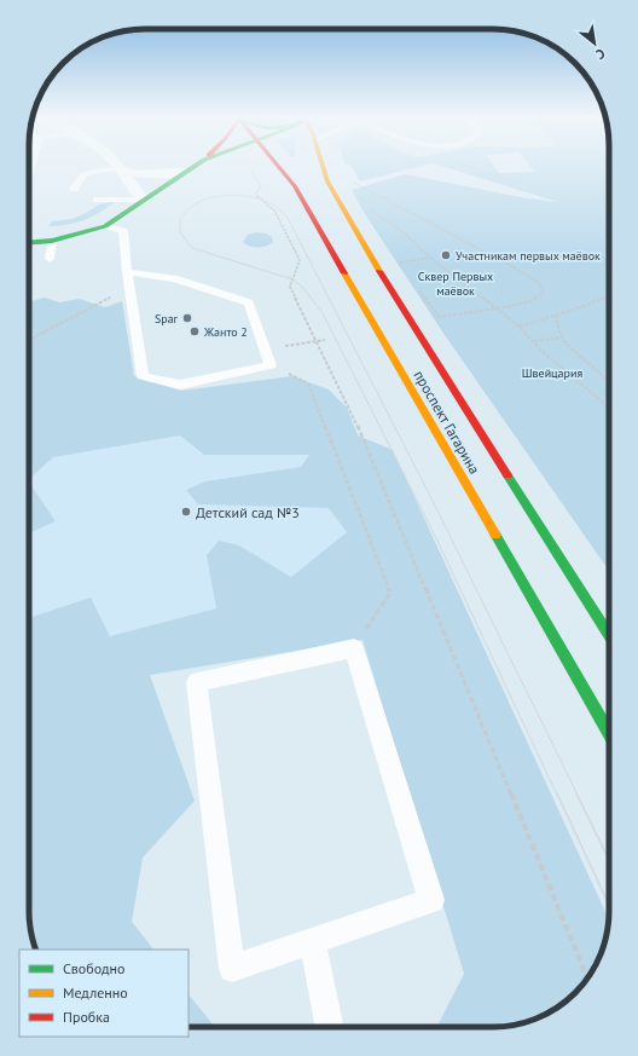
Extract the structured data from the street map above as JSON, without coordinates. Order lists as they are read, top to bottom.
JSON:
{
  "streets": {
    "main road": ["проспект Гагарина"]
  },
  "parks": ["Сквер Первых маёвок", "Швейцария"],
  "places": [
    "Участникам первых маёвок",
    "Spar",
    "Жанто 2",
    "Детский сад №3"
  ],
  "legend": ["Свободно", "Медленно", "Пробка"],
  "north": "bottom right"
}
